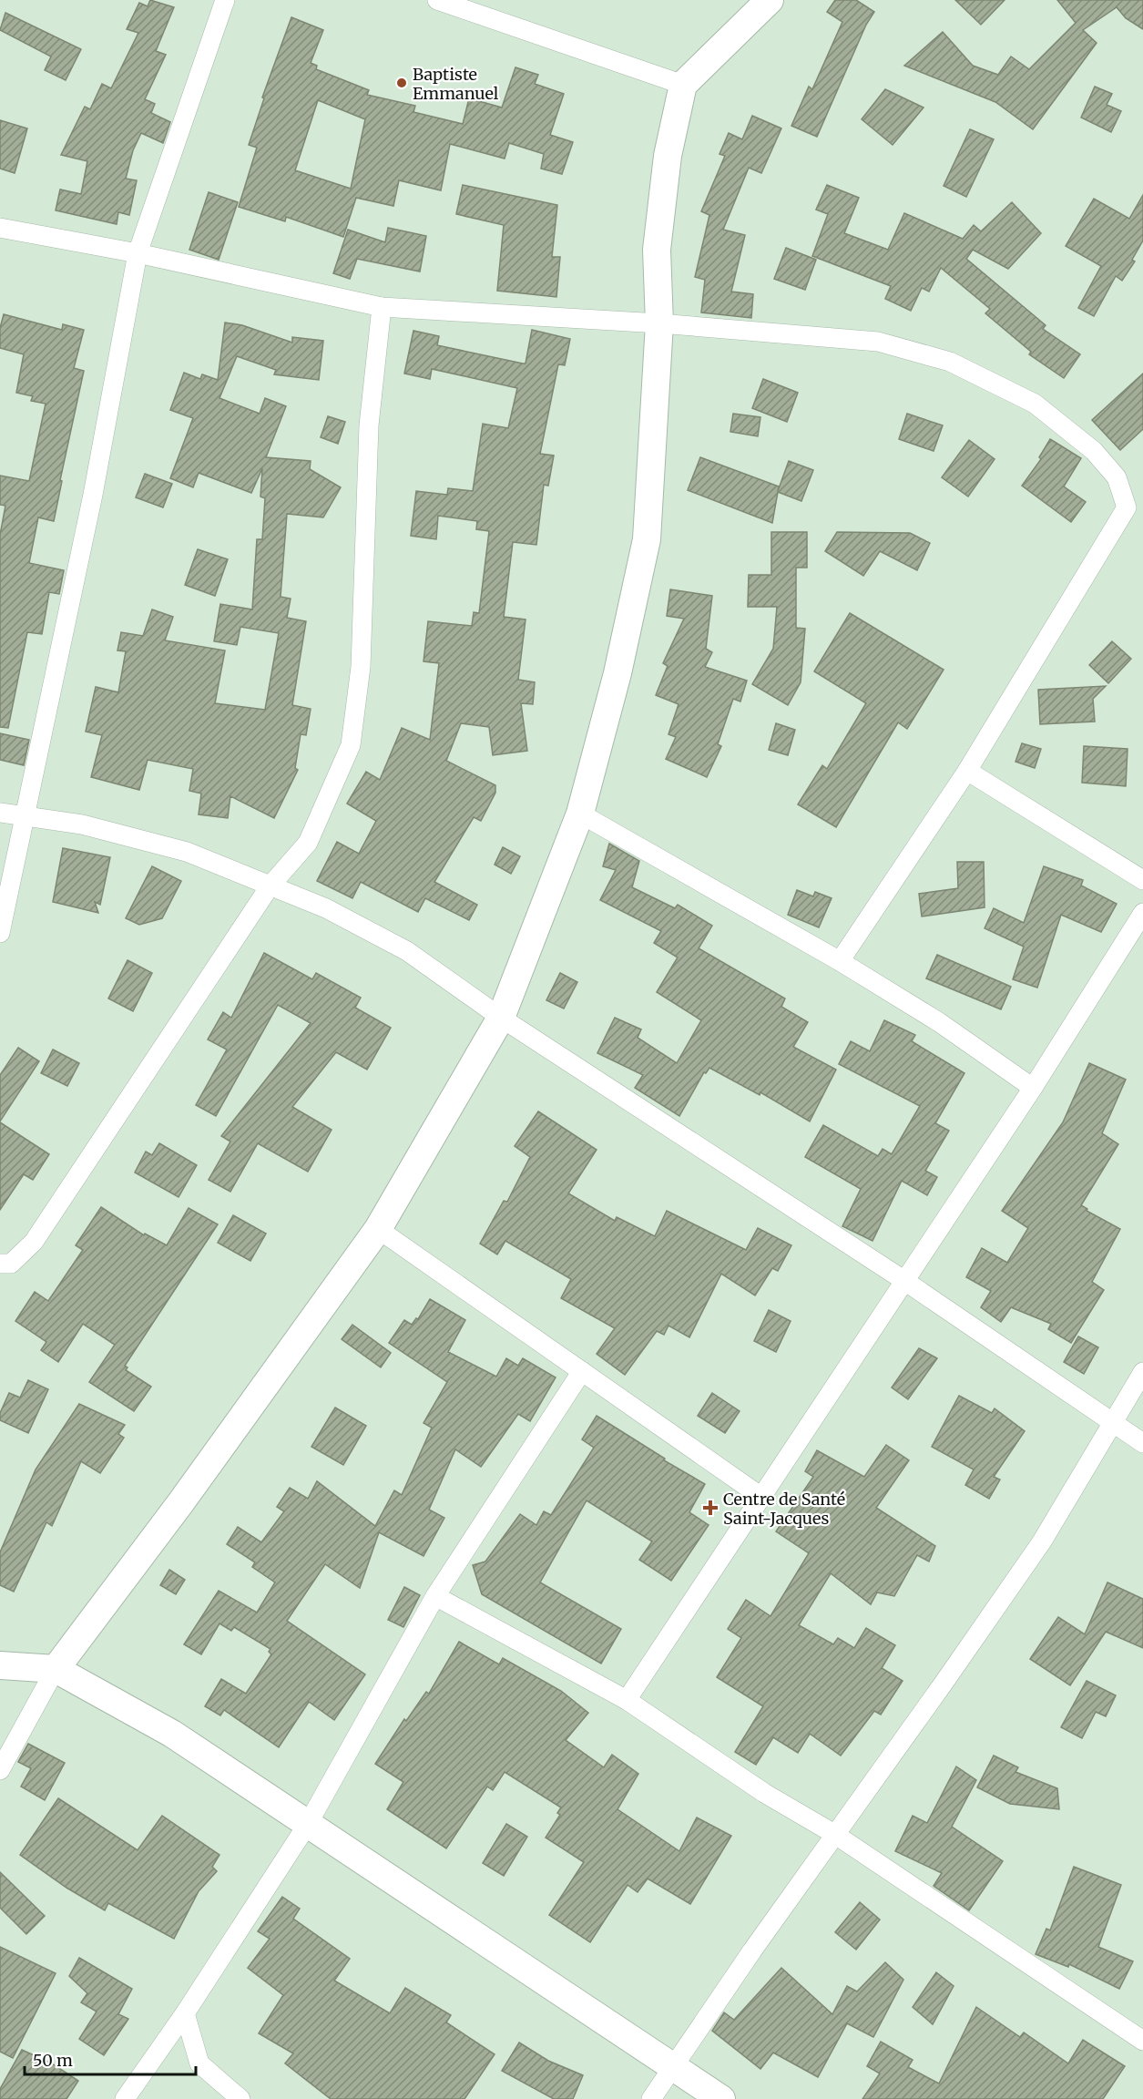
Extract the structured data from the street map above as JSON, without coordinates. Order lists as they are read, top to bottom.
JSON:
{
  "places": {
    "other": ["Baptiste Emmanuel"],
    "health": ["Centre de Santé Saint-Jacques"]
  },
  "scale_bar": "50 m"
}
